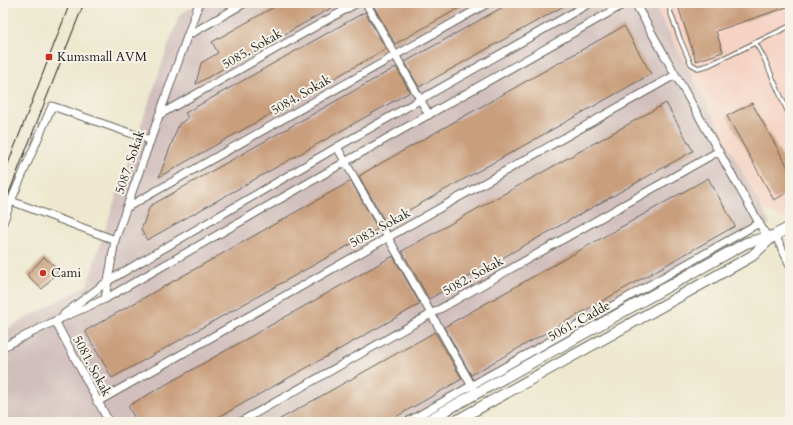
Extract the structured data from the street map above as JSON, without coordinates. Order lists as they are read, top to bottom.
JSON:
{
  "streets": {
    "street": [
      "5085. Sokak",
      "5084. Sokak",
      "5087. Sokak",
      "5083. Sokak",
      "5082. Sokak",
      "5061. Cadde",
      "5081. Sokak"
    ]
  },
  "crossings": [
    ["5085. Sokak", "5087. Sokak"],
    ["5084. Sokak", "5087. Sokak"],
    ["5083. Sokak", "5081. Sokak"]
  ],
  "places": {
    "transit": ["Kumsmall AVM"],
    "other": ["Cami"]
  }
}
